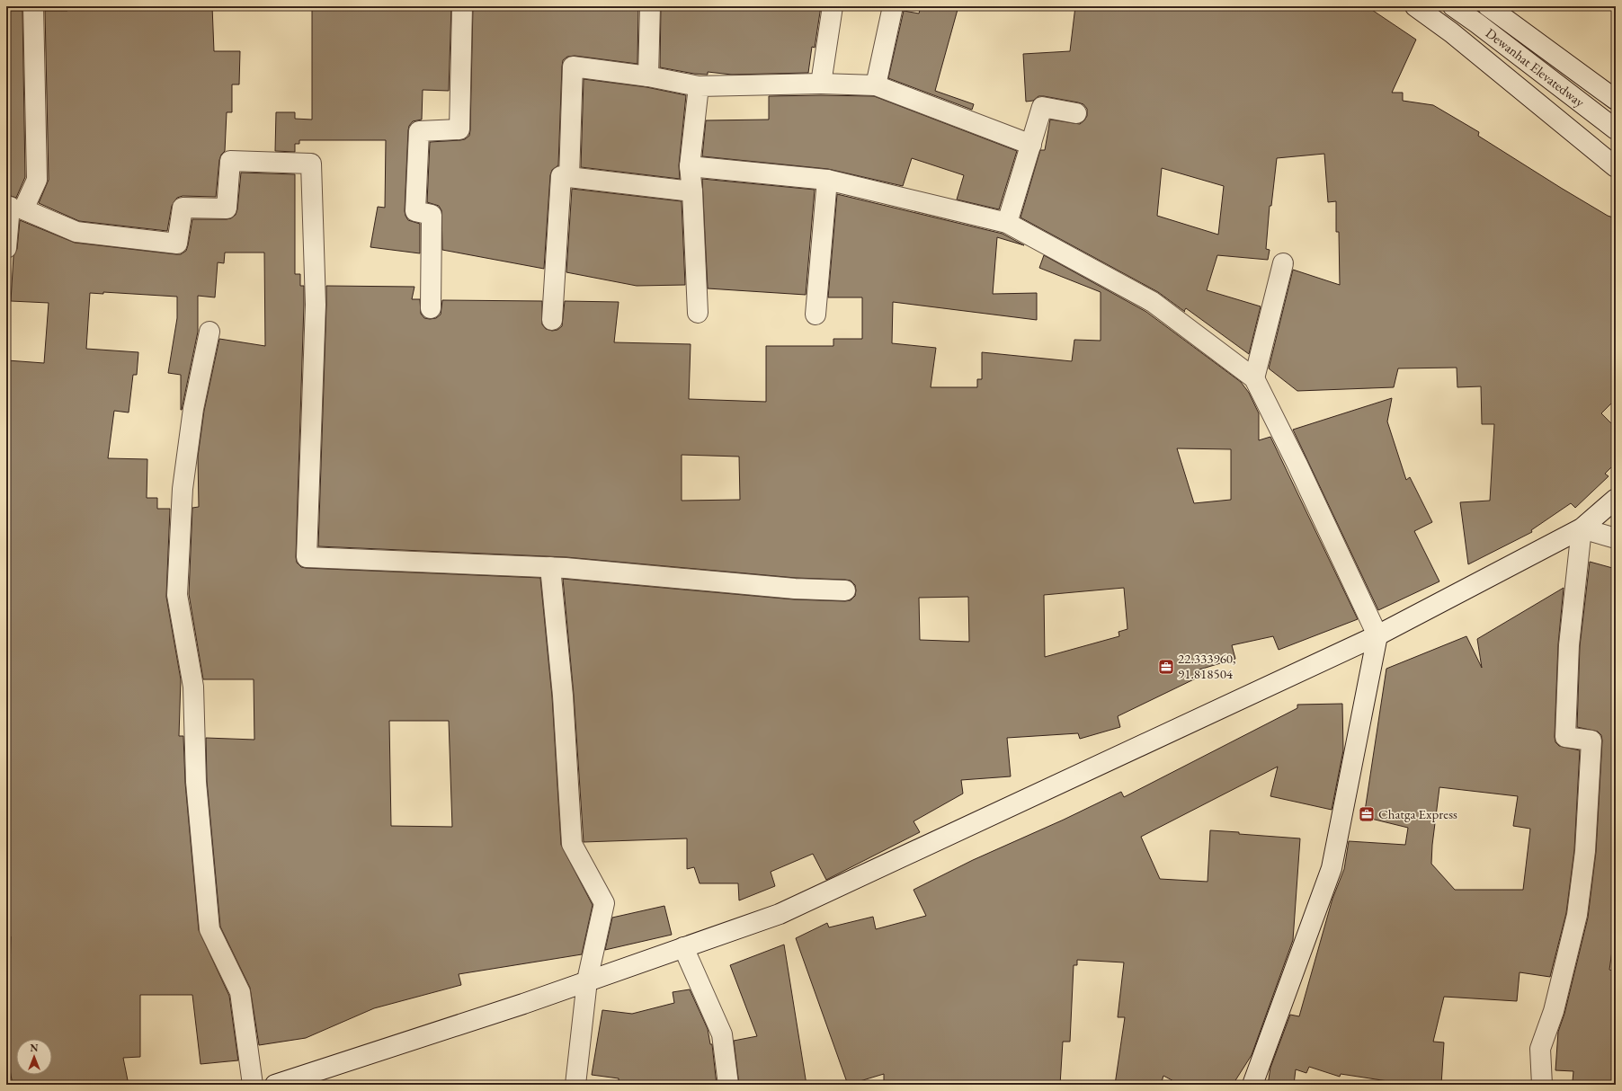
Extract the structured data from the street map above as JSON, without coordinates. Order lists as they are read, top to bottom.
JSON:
{
  "streets": {
    "street": ["Dewanhat Elevatedway"]
  },
  "places": {
    "office": ["22.333960, 91.818504", "Chatga Express"]
  },
  "north": "top"
}
